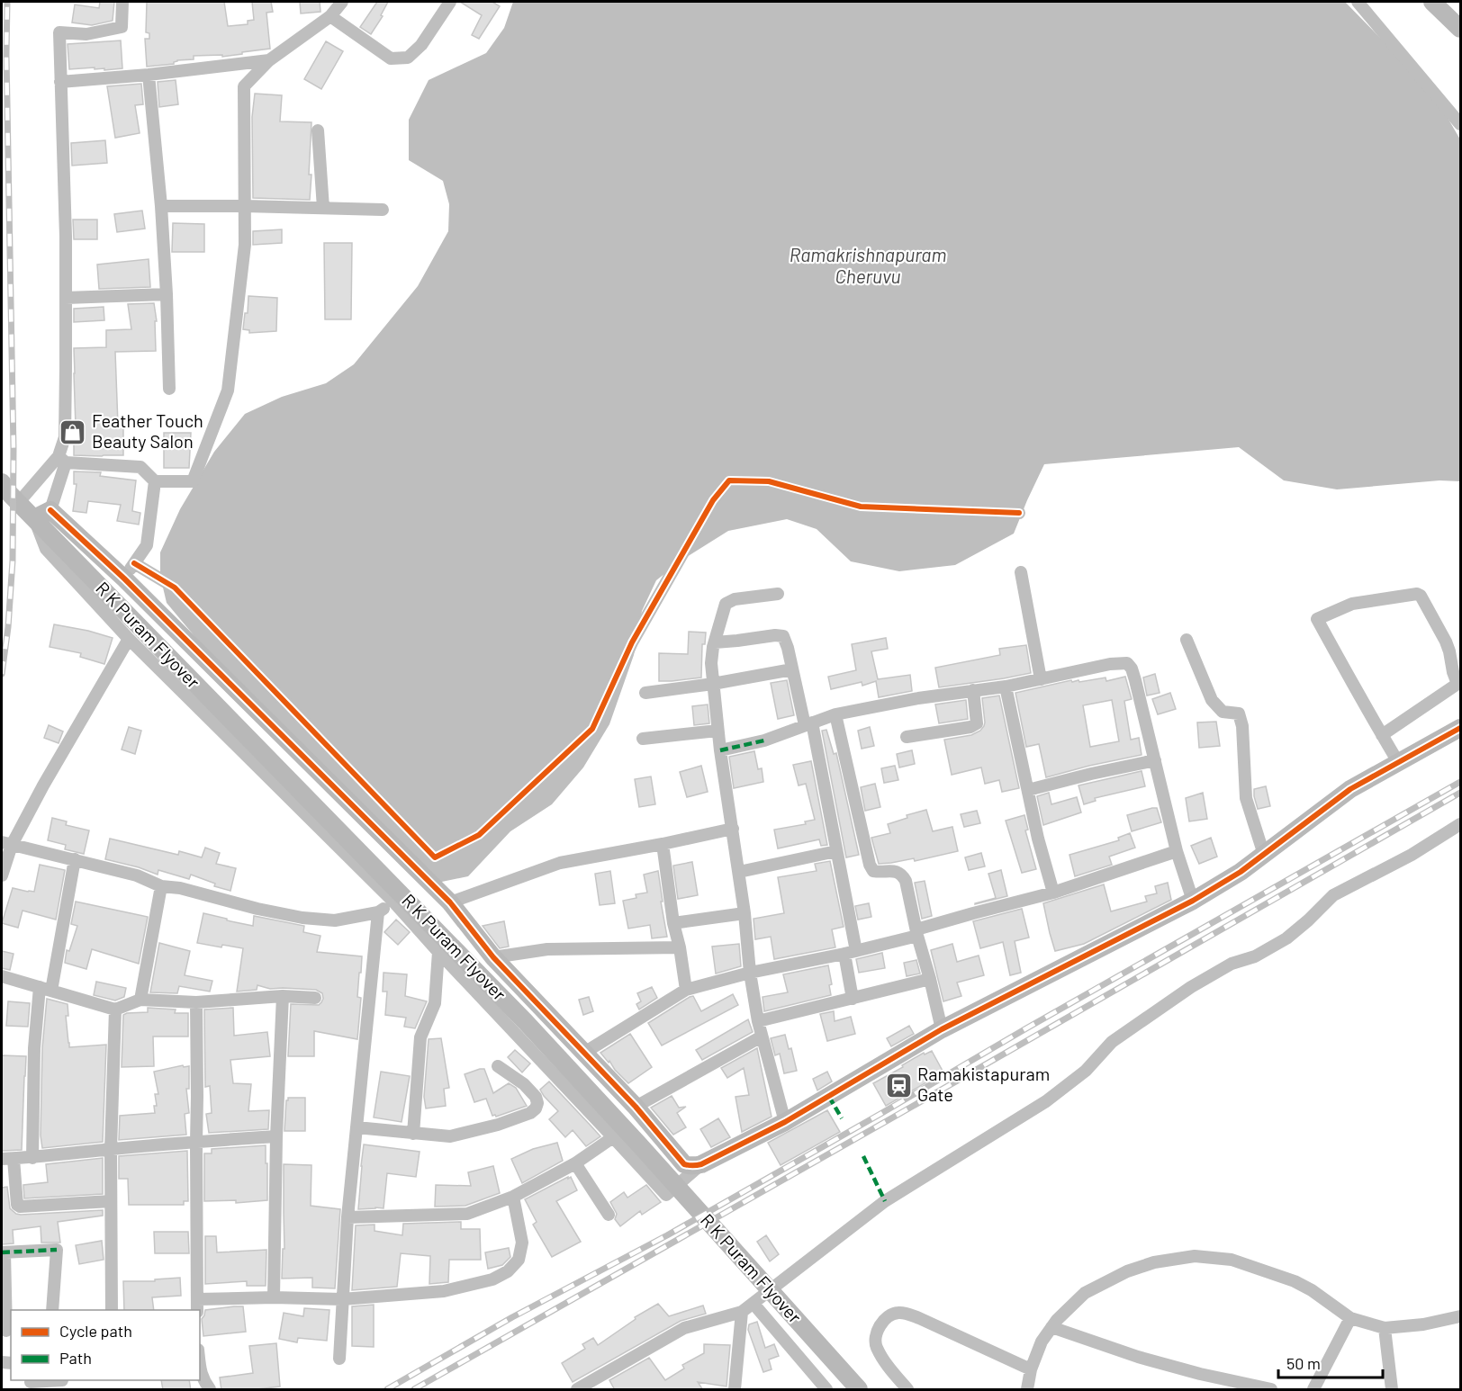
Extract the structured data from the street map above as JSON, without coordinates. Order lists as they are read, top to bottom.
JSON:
{
  "streets": {
    "street": ["R K Puram Flyover"]
  },
  "water": ["Ramakrishnapuram Cheruvu"],
  "places": {
    "shop": ["Feather Touch Beauty Salon"],
    "station": ["Ramakistapuram Gate"]
  },
  "legend": ["Cycle path", "Path"],
  "scale_bar": "50 m"
}
